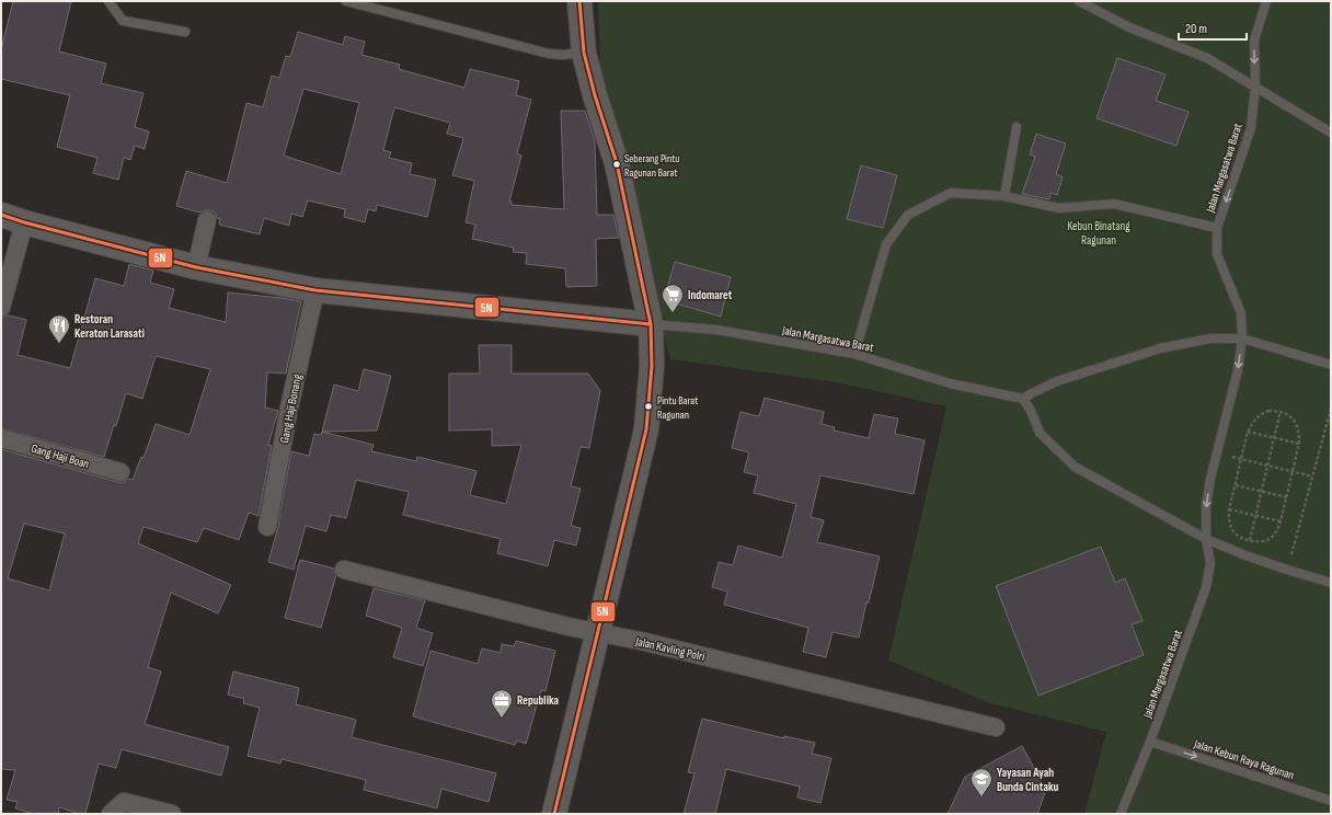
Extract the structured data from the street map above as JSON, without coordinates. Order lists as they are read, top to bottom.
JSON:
{
  "streets": {
    "street": ["Gang Haji Bonang", "Gang Haji Boan", "Jalan Kavling Polri"],
    "lane": ["Jalan Margasatwa Barat", "Jalan Kebun Raya Ragunan"]
  },
  "crossings": [
    ["Jalan Margasatwa Barat", "Jalan Kebun Raya Ragunan"]
  ],
  "one_way": ["Jalan Margasatwa Barat", "Jalan Kebun Raya Ragunan"],
  "parks": ["Kebun Binatang Ragunan"],
  "places": {
    "other": ["Seberang Pintu Ragunan Barat", "Pintu Barat Ragunan"],
    "supermarket": ["Indomaret"],
    "restaurant": ["Restoran Keraton Larasati"],
    "office": ["Republika"],
    "school or university": ["Yayasan Ayah Bunda Cintaku"]
  },
  "lines": ["transit line 5N"],
  "scale_bar": "20 m"
}
